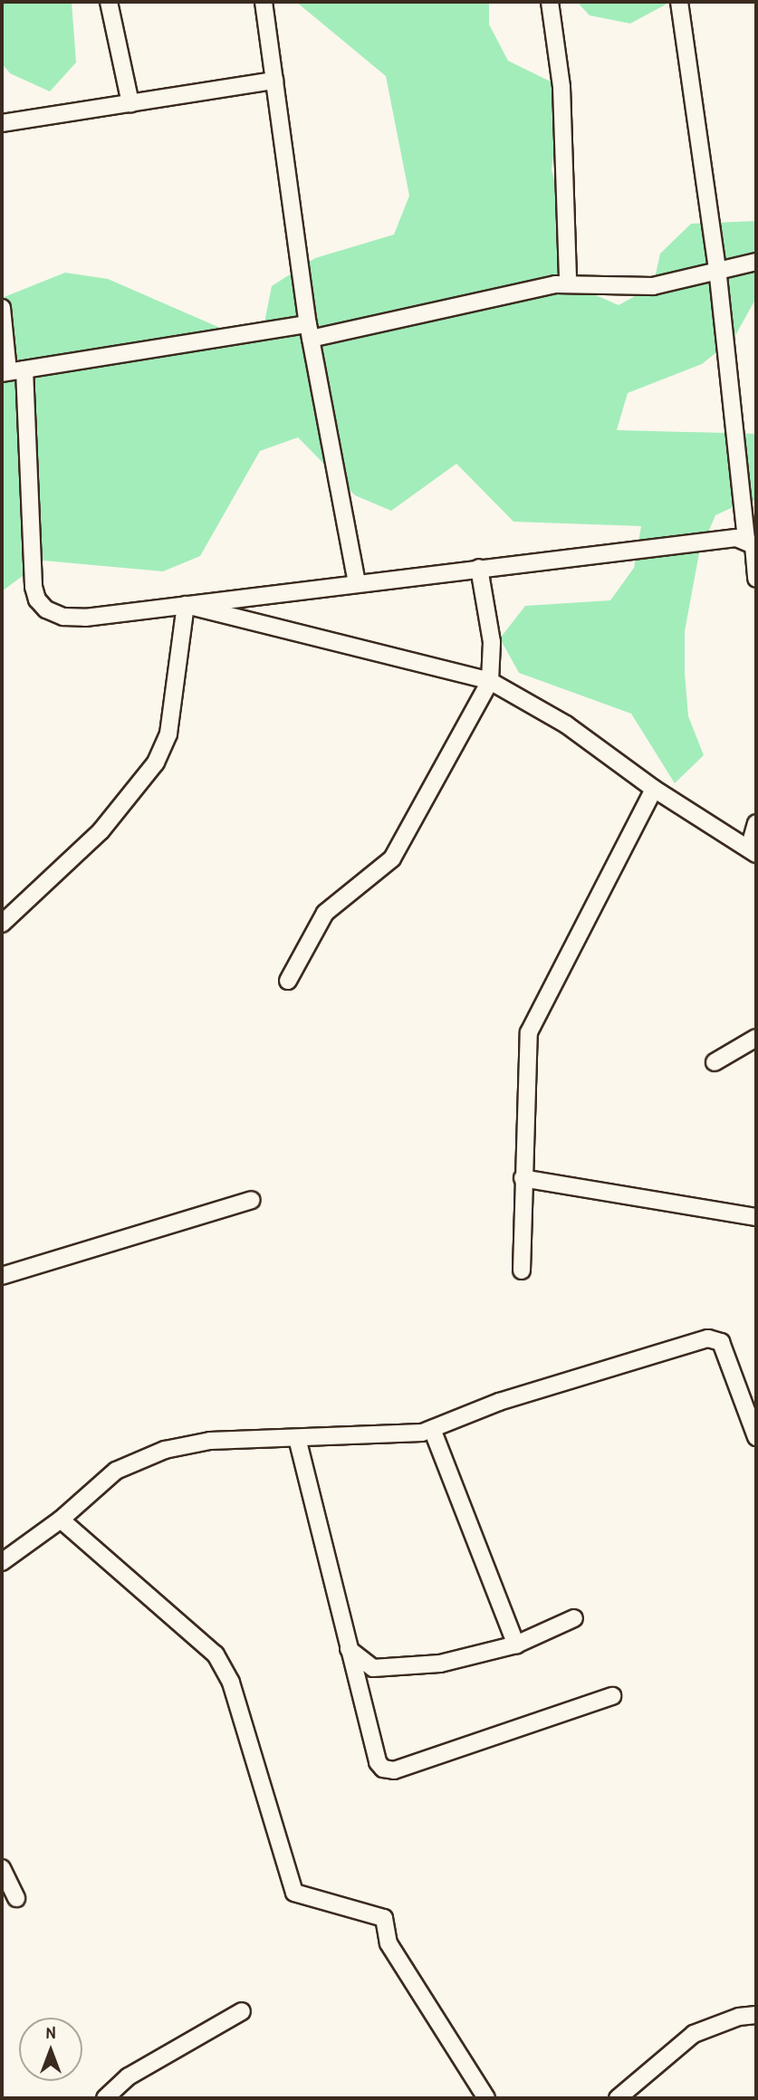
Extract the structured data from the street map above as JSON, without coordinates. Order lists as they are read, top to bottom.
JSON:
{
  "north": "top"
}
